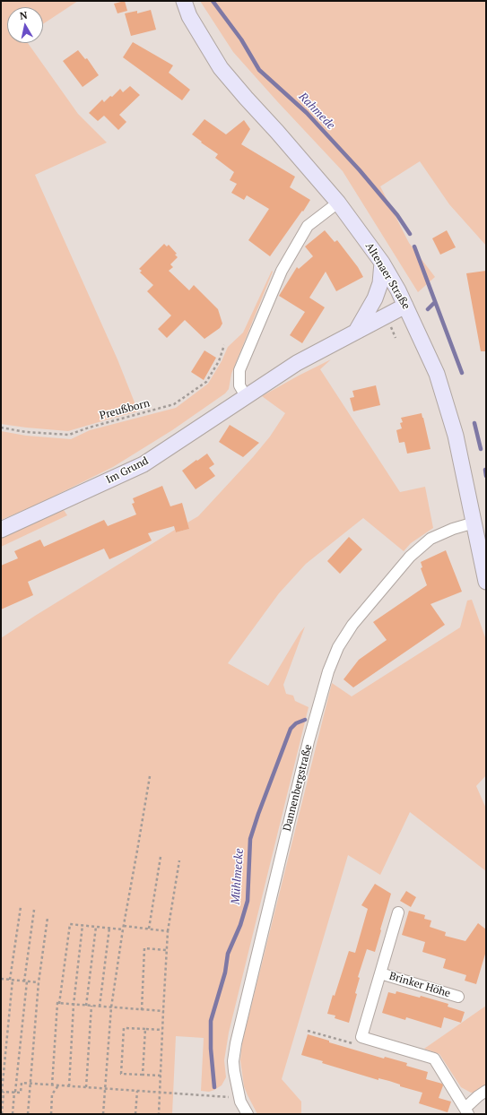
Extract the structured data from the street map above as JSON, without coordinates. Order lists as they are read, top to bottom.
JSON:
{
  "streets": {
    "main road": ["Altenaer Straße", "Im Grund"],
    "street": ["Dannenbergstraße", "Brinker Höhe"],
    "path": ["Preußborn"]
  },
  "crossings": [
    ["Altenaer Straße", "Im Grund"],
    ["Altenaer Straße", "Dannenbergstraße"]
  ],
  "water": ["Rahmede", "Mühlmecke"],
  "north": "top"
}
